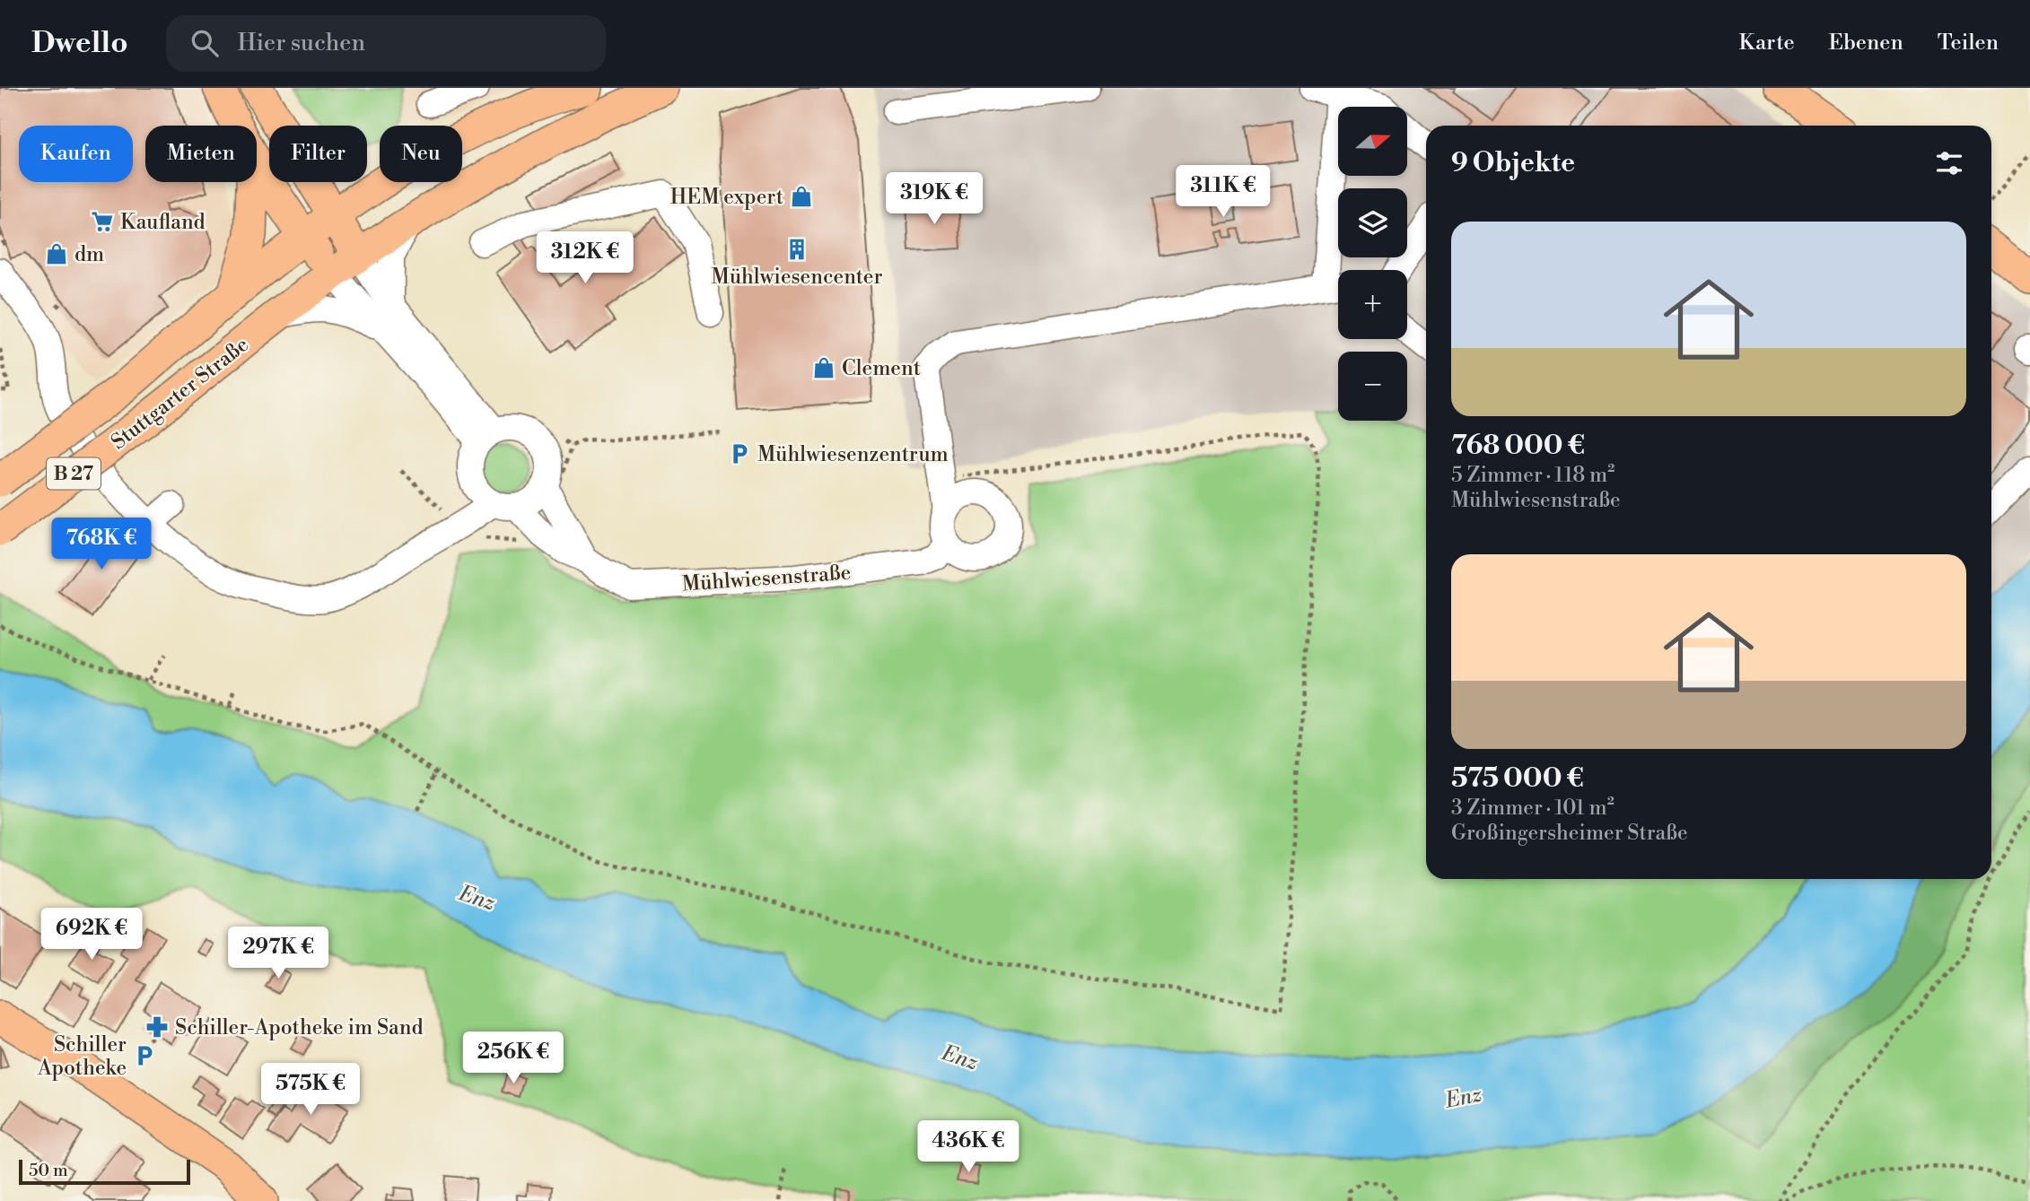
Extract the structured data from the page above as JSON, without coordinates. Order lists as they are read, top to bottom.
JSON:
{
  "streets": {
    "main road": ["Stuttgarter Straße", "B 27"],
    "street": ["Mühlwiesenstraße"]
  },
  "crossings": [
    ["Stuttgarter Straße", "B 27"]
  ],
  "water": ["Enz"],
  "places": {
    "shop": ["HEM expert", "dm", "Clement"],
    "supermarket": ["Kaufland"],
    "building": ["Mühlwiesencenter"],
    "parking": ["Mühlwiesenzentrum", "Schiller Apotheke"],
    "pharmacy": ["Schiller-Apotheke im Sand"]
  },
  "scale_bar": "50 m",
  "north": "right",
  "page": {
    "header": "Dwello",
    "search": "Hier suchen",
    "nav": ["Karte", "Ebenen", "Teilen"],
    "map_buttons": ["+", "−"],
    "chip": [
      "Kaufen",
      "Mieten",
      "Filter",
      "Neu"
    ],
    "heading": "9 Objekte",
    "price": [
      "311K €",
      "319K €",
      "312K €",
      "768K €",
      "692K €",
      "297K €",
      "256K €",
      "575K €",
      "436K €"
    ],
    "list": [
      {
        "name": "768 000 €",
        "note": "5 Zimmer · 118 m² · Mühlwiesenstraße"
      },
      {
        "name": "575 000 €",
        "note": "3 Zimmer · 101 m² · Großingersheimer Straße"
      }
    ],
    "scale": "50 m"
  }
}
